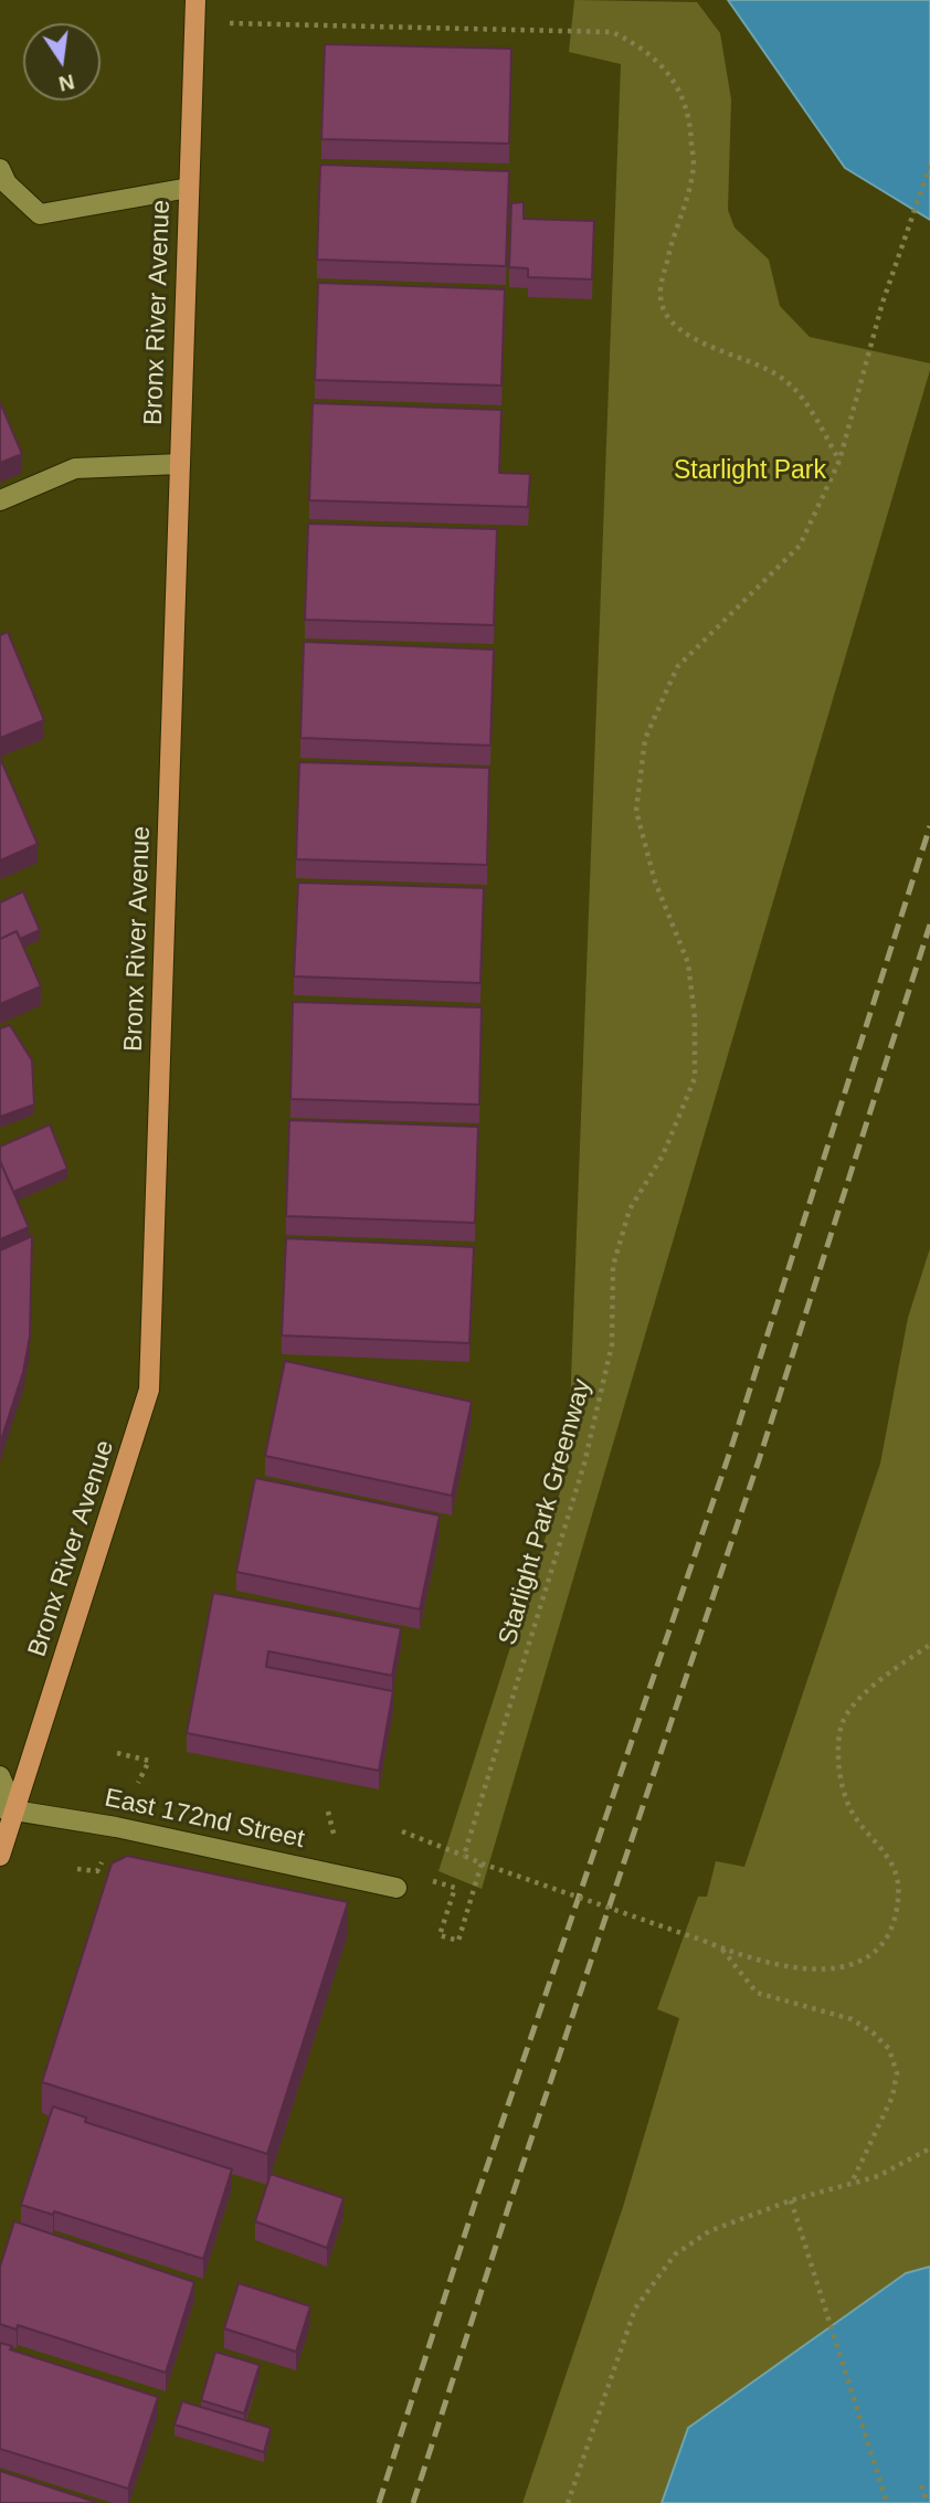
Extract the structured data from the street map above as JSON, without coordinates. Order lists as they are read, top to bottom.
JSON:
{
  "streets": {
    "main road": ["Bronx River Avenue"],
    "street": ["East 172nd Street"],
    "path": ["Starlight Park Greenway"]
  },
  "crossings": [
    ["Bronx River Avenue", "East 172nd Street"]
  ],
  "parks": ["Starlight Park"],
  "north": "bottom"
}
